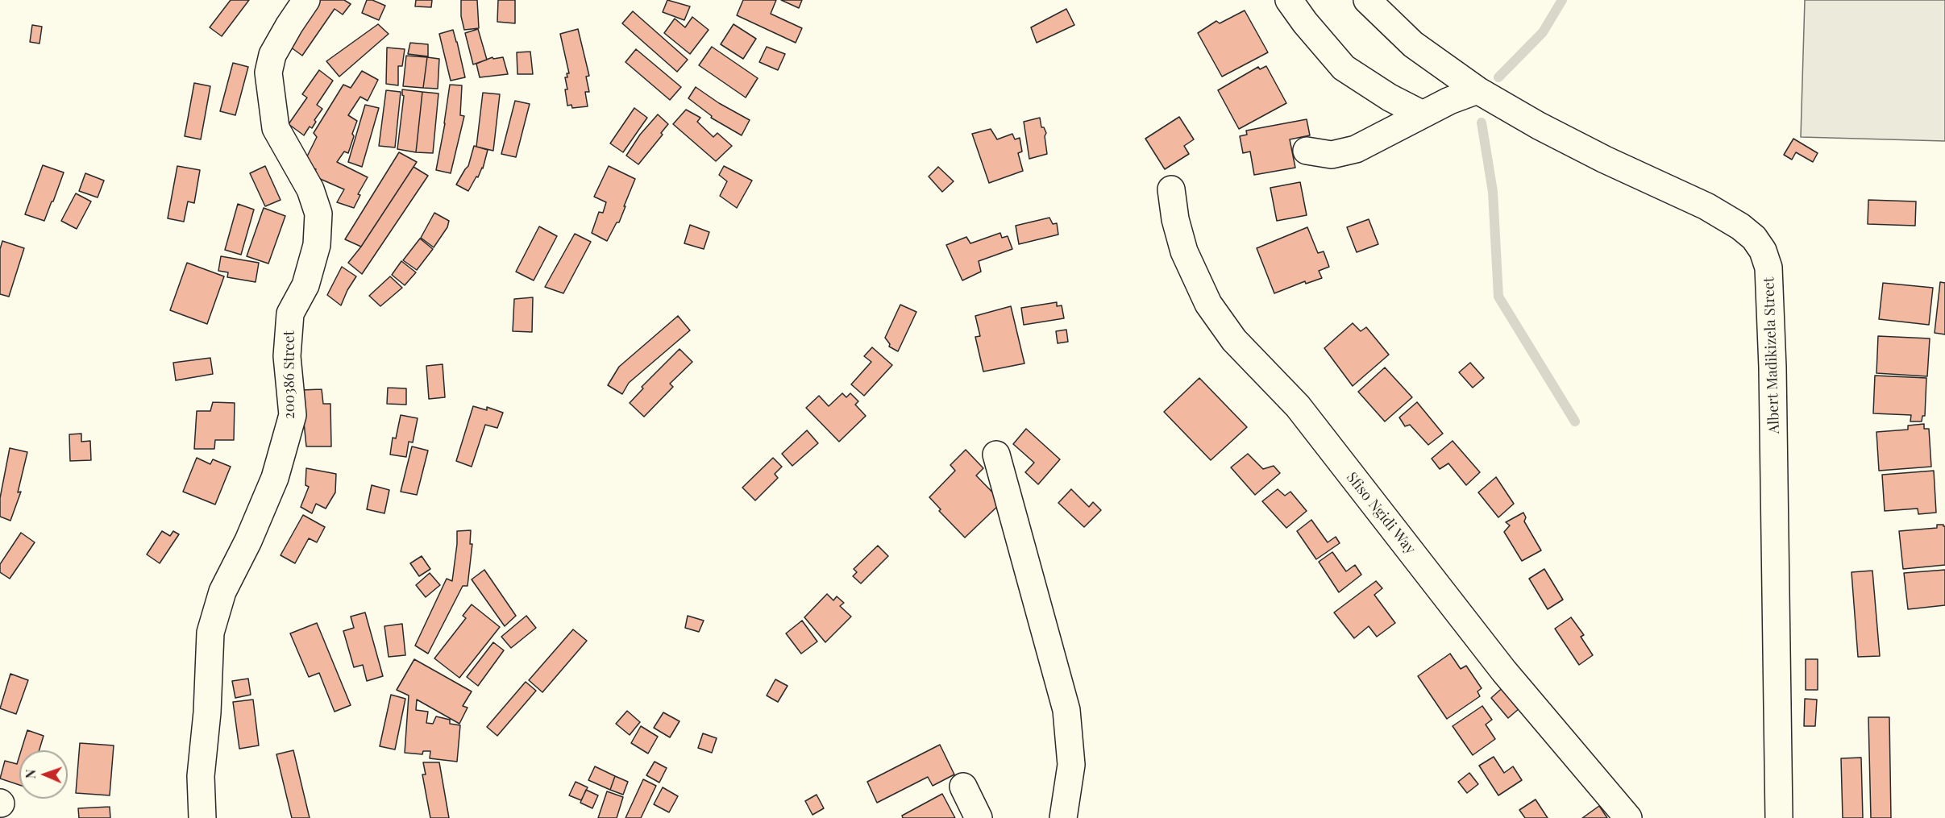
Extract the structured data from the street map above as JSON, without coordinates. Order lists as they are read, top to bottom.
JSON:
{
  "streets": {
    "street": ["Albert Madikizela Street", "200386 Street", "Sfiso Ngidi Way"]
  },
  "north": "left"
}
